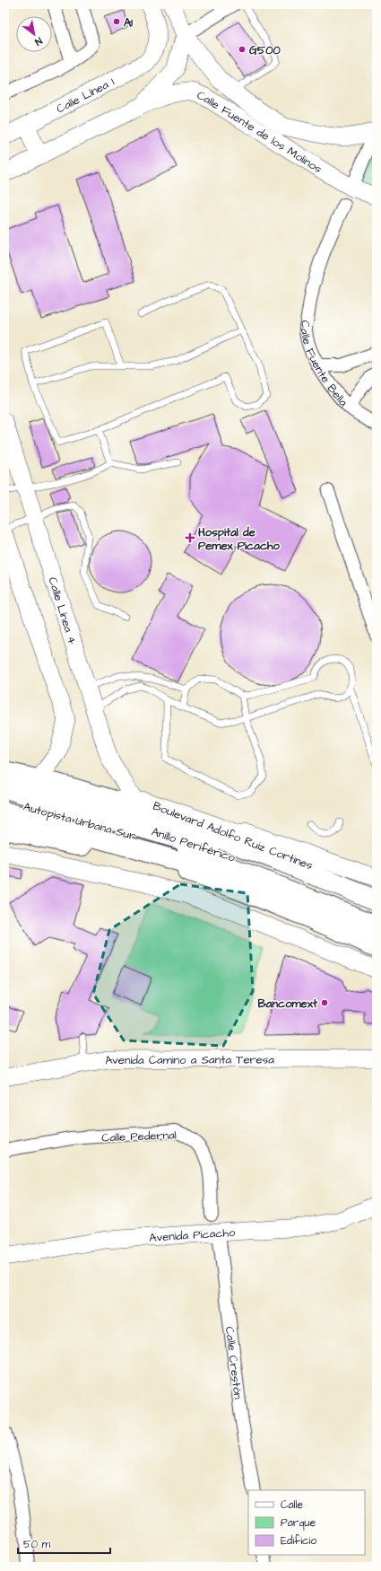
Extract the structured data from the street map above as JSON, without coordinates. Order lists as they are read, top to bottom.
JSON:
{
  "streets": {
    "highway": ["Autopista Urbana Sur", "Anillo Periférico"],
    "street": [
      "Calle Línea 1",
      "Calle Fuente de los Molinos",
      "Calle Fuente Bella",
      "Calle Línea 4",
      "Boulevard Adolfo Ruiz Cortines",
      "Avenida Camino a Santa Teresa",
      "Calle Pedernal",
      "Avenida Picacho",
      "Calle Crestón"
    ]
  },
  "crossings": [
    ["Calle Línea 4", "Boulevard Adolfo Ruiz Cortines"],
    ["Avenida Picacho", "Calle Crestón"]
  ],
  "places": {
    "other": ["A1", "G500", "Bancomext"],
    "health": ["Hospital de Pemex Picacho"]
  },
  "legend": ["Calle", "Parque", "Edificio"],
  "scale_bar": "50 m",
  "north": "bottom right"
}
